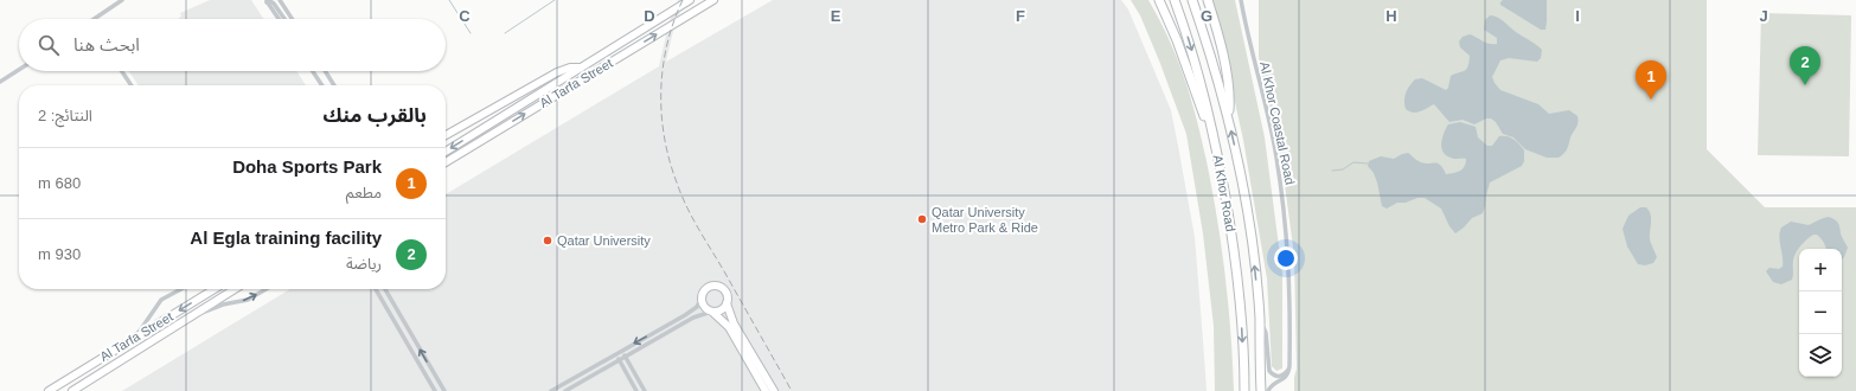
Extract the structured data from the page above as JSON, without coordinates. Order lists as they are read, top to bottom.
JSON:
{
  "streets": {
    "highway": ["Al Khor Road"],
    "main road": ["Al Tarfa Street"],
    "street": ["Al Khor Coastal Road"]
  },
  "places": ["Qatar University Metro Park & Ride", "Qatar University"],
  "page": {
    "search": "ابحث هنا",
    "pins": ["2", "1"],
    "heading": ["بالقرب منك", "النتائج: 2"],
    "list": [
      {
        "mark": "1",
        "name": "Doha Sports Park",
        "note": "مطعم",
        "value": "680 m"
      },
      {
        "mark": "2",
        "name": "Al Egla training facility",
        "note": "رياضة",
        "value": "930 m"
      }
    ],
    "map_buttons": ["+", "−"]
  },
  "grid": {
    "columns": [
      "C",
      "D",
      "E",
      "F",
      "G",
      "H",
      "I",
      "J"
    ]
  }
}
